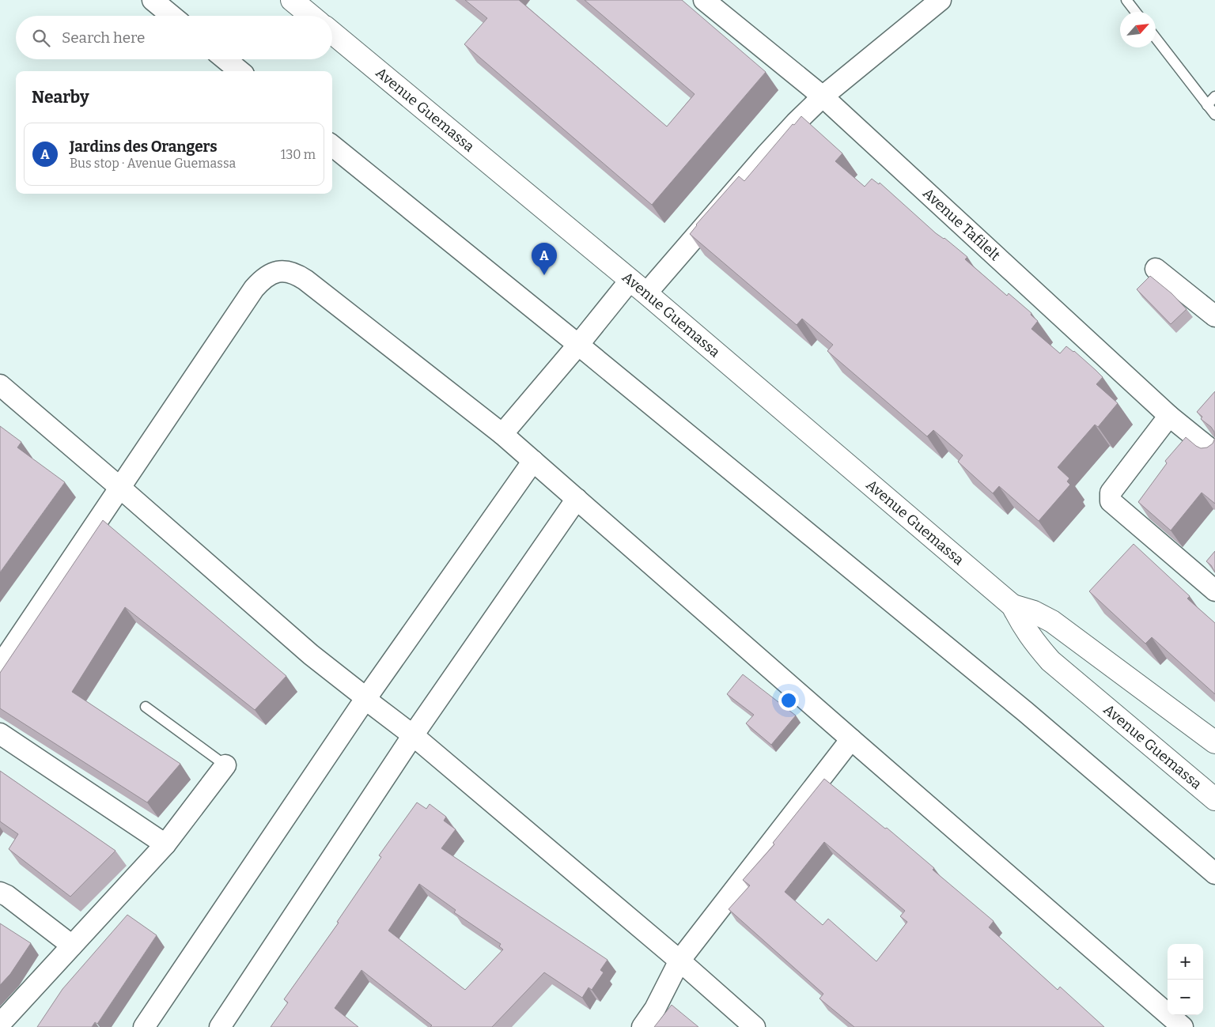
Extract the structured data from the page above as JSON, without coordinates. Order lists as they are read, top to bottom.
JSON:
{
  "streets": {
    "main road": ["Avenue Guemassa"],
    "street": ["Avenue Tafilelt"]
  },
  "north": "top right",
  "page": {
    "search": "Search here",
    "heading": "Nearby",
    "list": [
      {
        "mark": "A",
        "name": "Jardins des Orangers",
        "note": "Bus stop · Avenue Guemassa",
        "value": "130 m"
      }
    ],
    "pins": "A",
    "map_buttons": ["+", "−"]
  }
}
